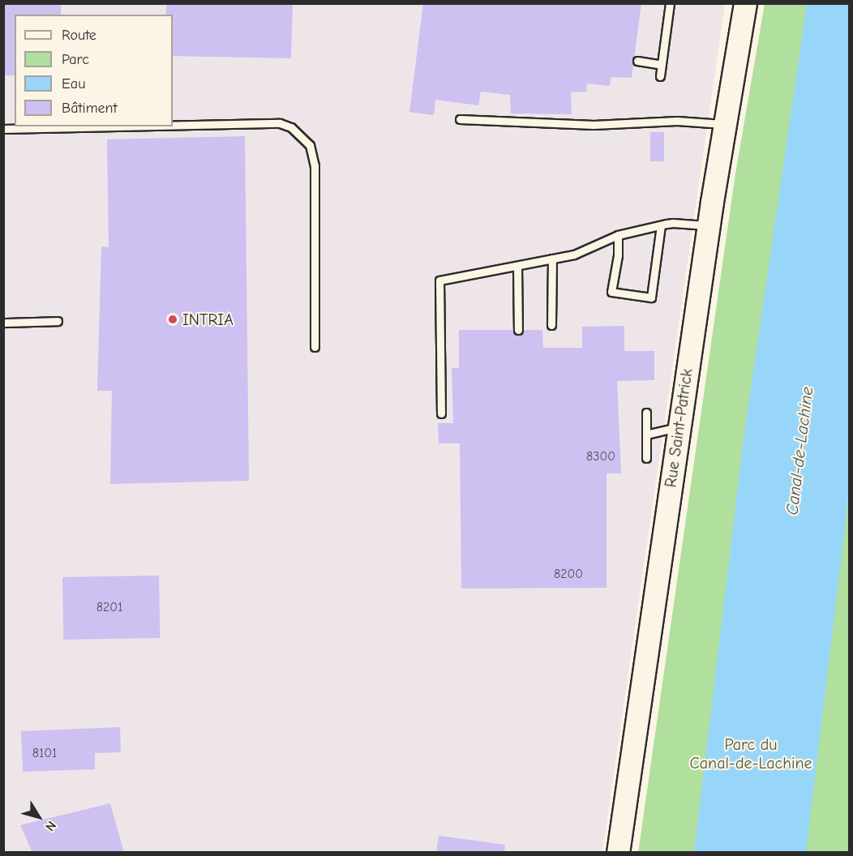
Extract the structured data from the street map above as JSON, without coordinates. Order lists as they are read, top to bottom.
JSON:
{
  "streets": {
    "main road": ["Rue Saint-Patrick"]
  },
  "water": ["Canal-de-Lachine"],
  "parks": ["Parc du Canal-de-Lachine"],
  "places": ["INTRIA"],
  "house_numbers": [
    "8300",
    "8200",
    "8201",
    "8101"
  ],
  "legend": [
    "Route",
    "Parc",
    "Eau",
    "Bâtiment"
  ],
  "north": "bottom right"
}
